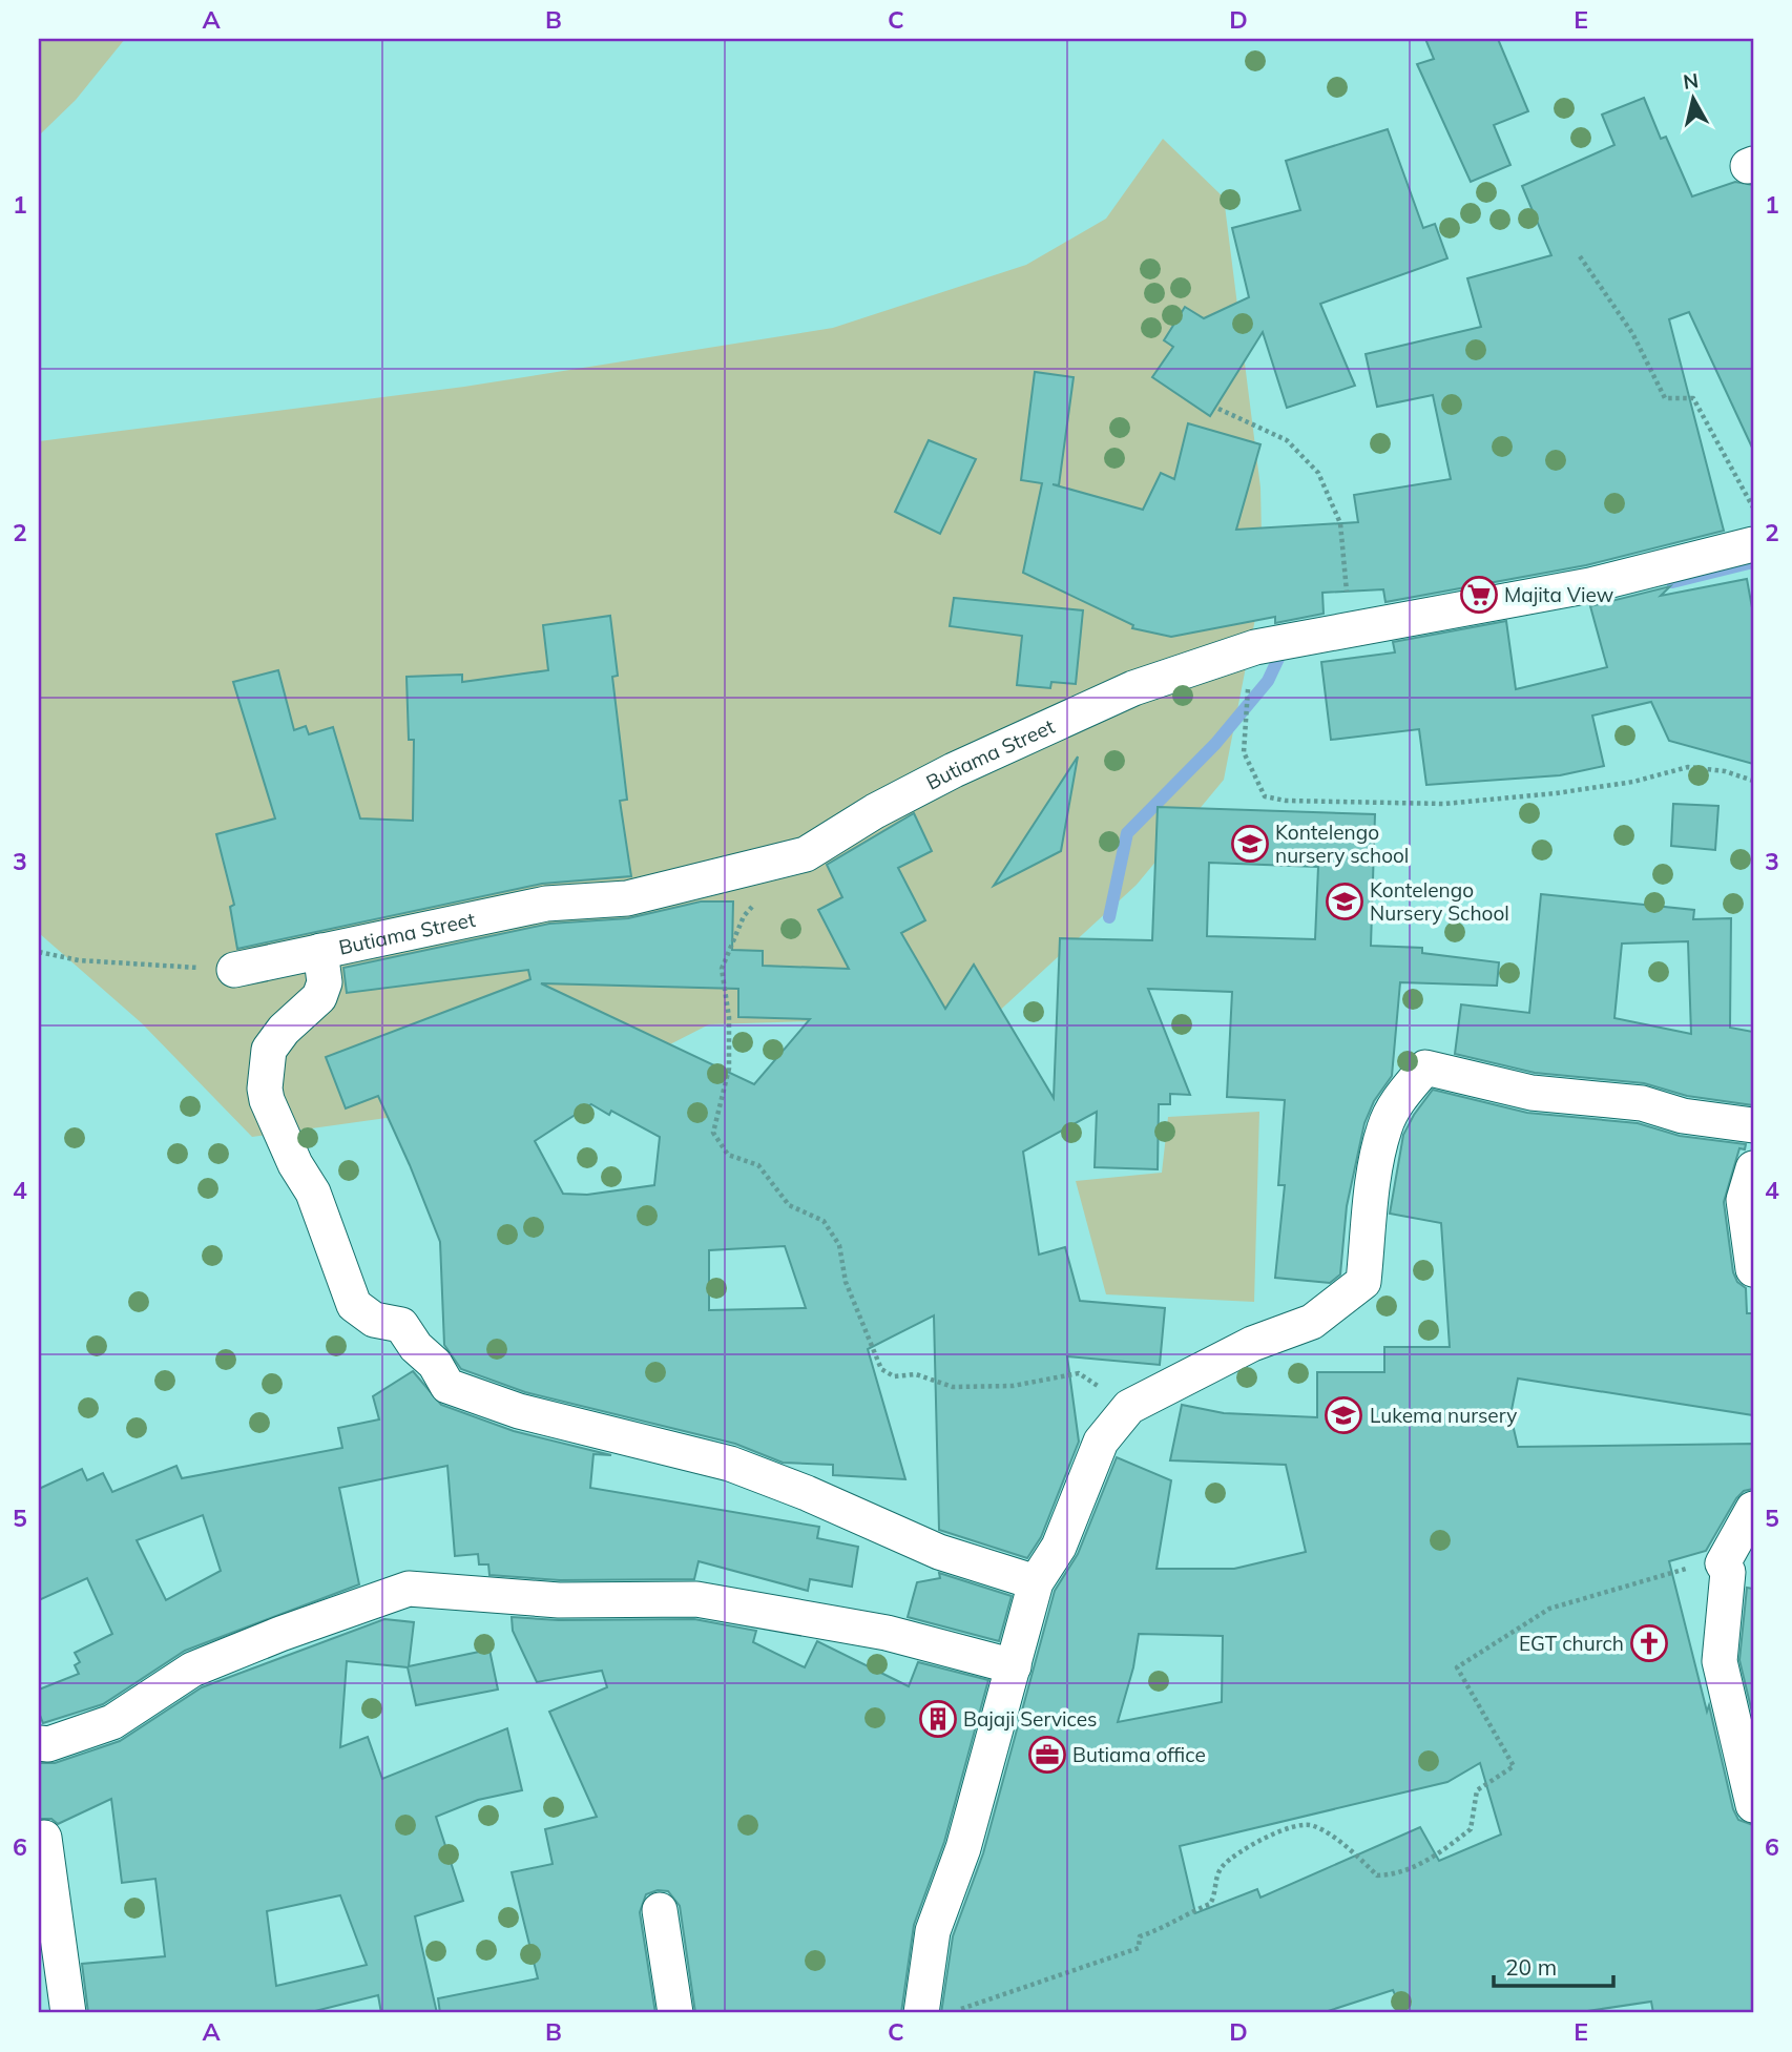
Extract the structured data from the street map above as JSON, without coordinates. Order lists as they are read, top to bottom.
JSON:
{
  "streets": {
    "street": ["Butiama Street"]
  },
  "places": {
    "supermarket": ["Majita View"],
    "school or university": ["Kontelengo nursery school", "Kontelengo Nursery School", "Lukema nursery"],
    "church": ["EGT church"],
    "building": ["Bajaji Services"],
    "office": ["Butiama office"]
  },
  "scale_bar": "20 m",
  "north": "top",
  "grid": {
    "columns": [
      "A",
      "B",
      "C",
      "D",
      "E"
    ],
    "rows": [
      "1",
      "2",
      "3",
      "4",
      "5",
      "6"
    ]
  }
}
